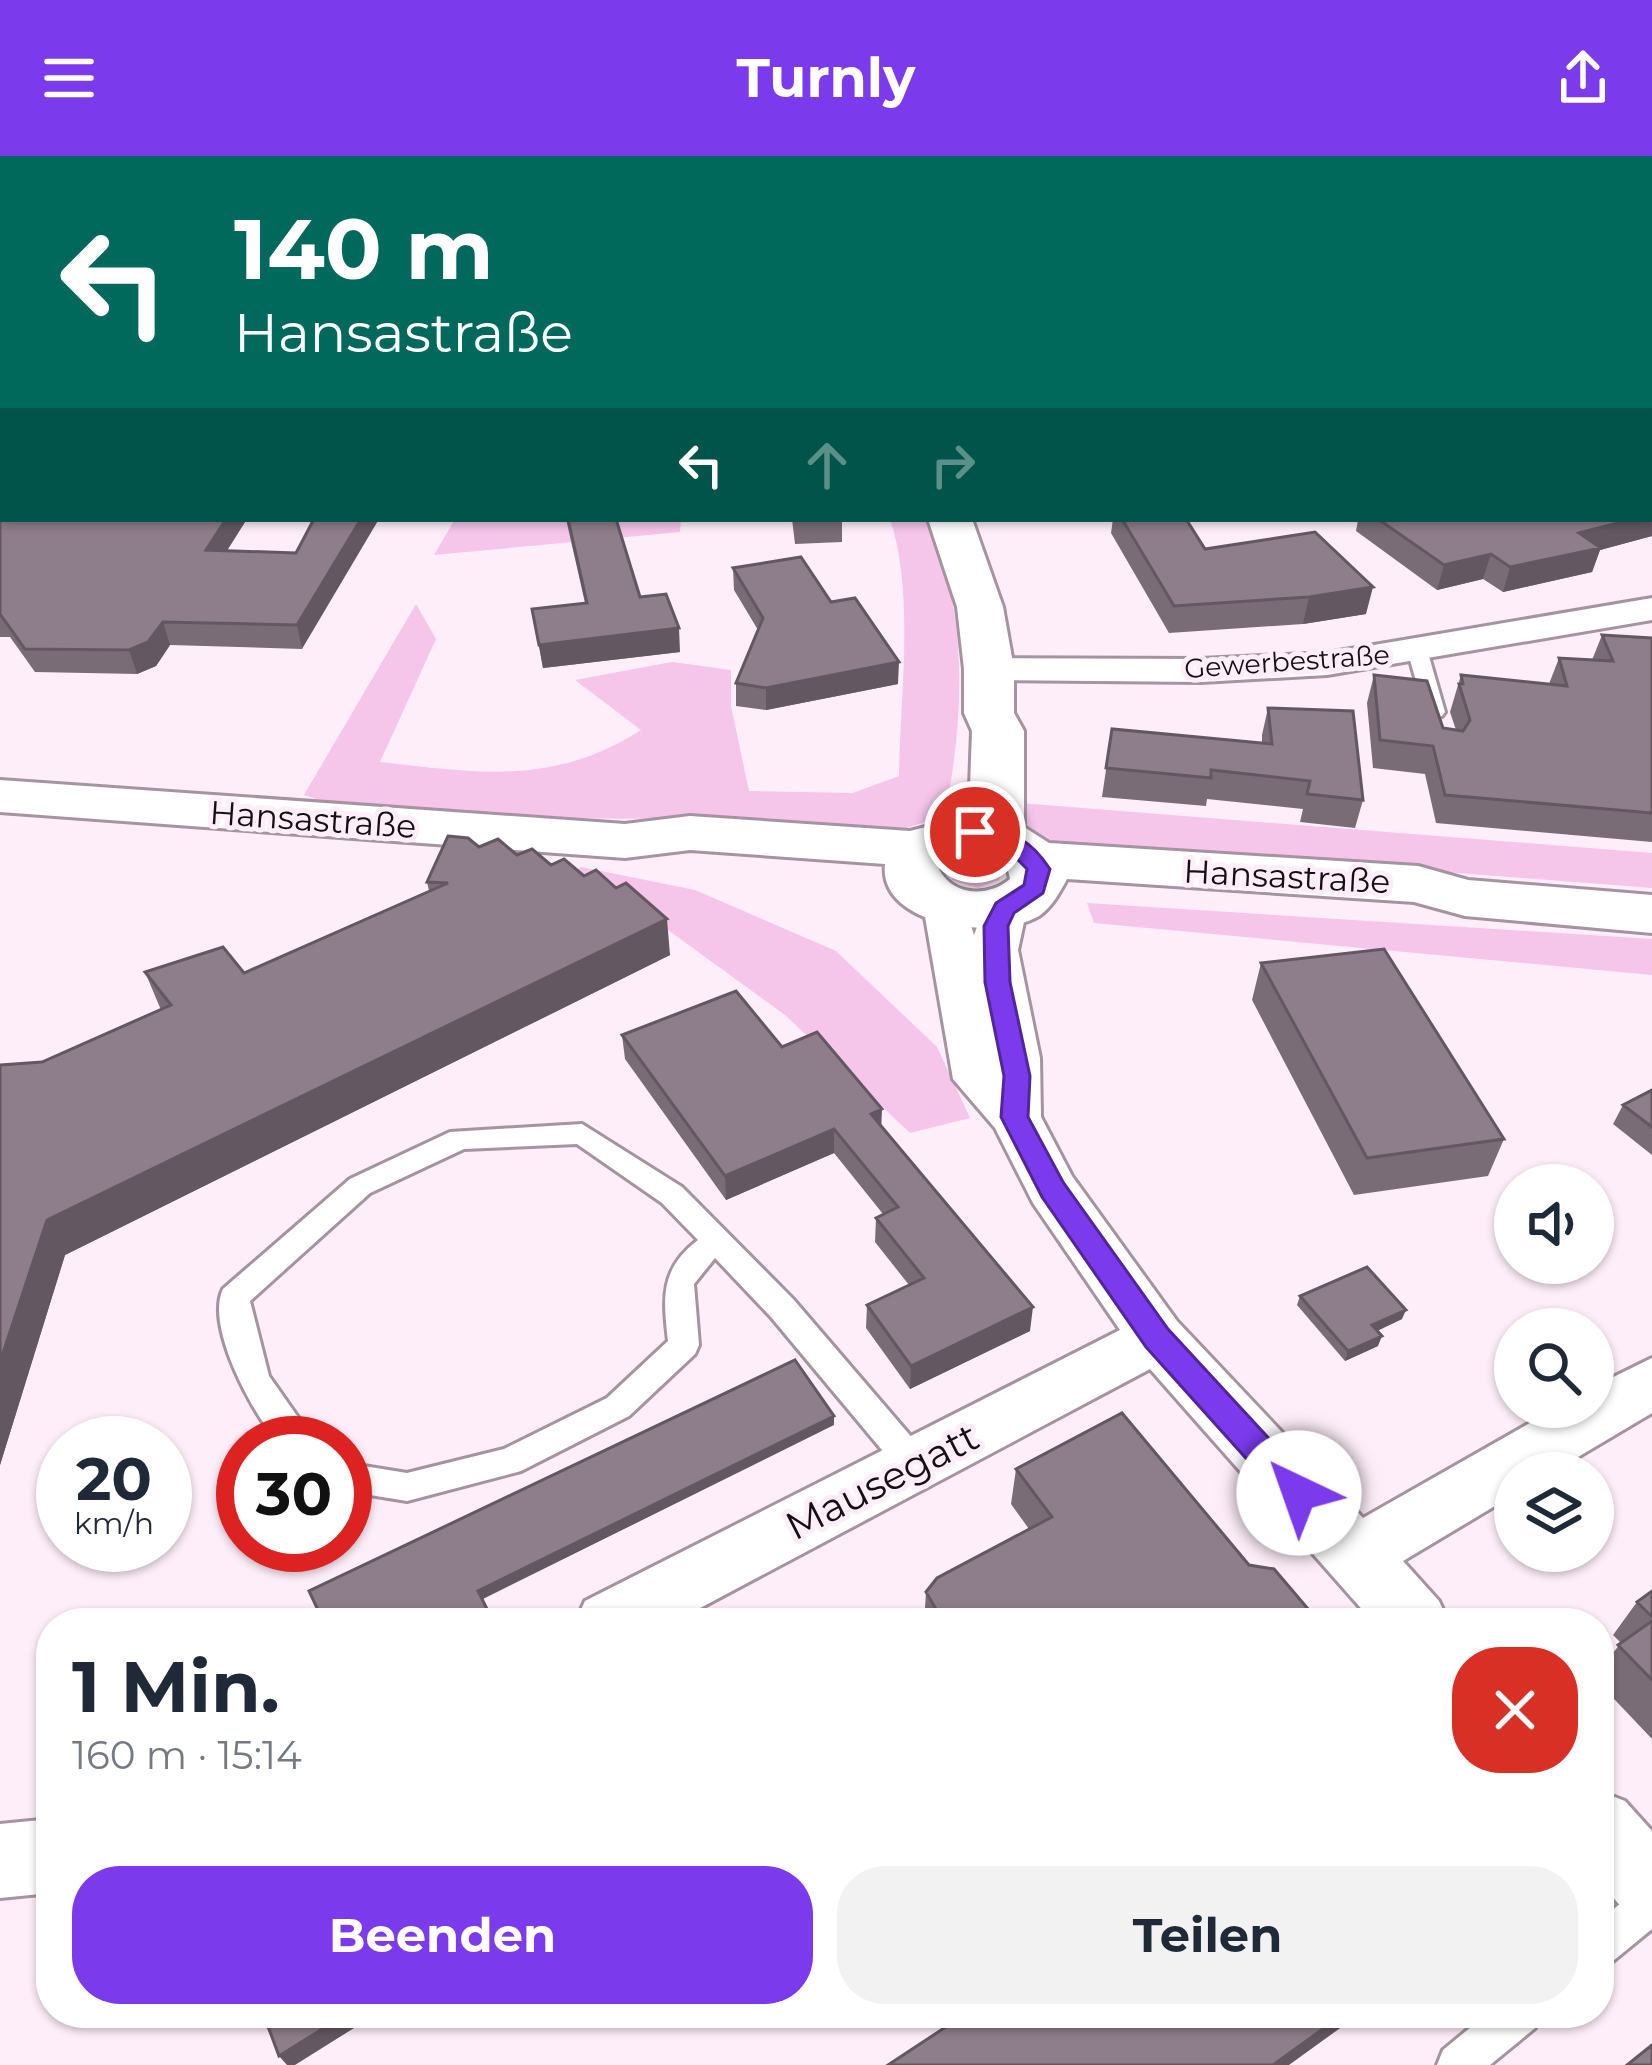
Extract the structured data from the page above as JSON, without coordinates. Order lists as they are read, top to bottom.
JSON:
{
  "streets": {
    "street": ["Gewerbestraße", "Hansastraße", "Mausegatt"]
  },
  "page": {
    "header": "Turnly",
    "turn": ["140 m", "Hansastraße"],
    "speed": "20 km/h",
    "limit": "30",
    "heading": ["1 Min.", "160 m · 15:14"],
    "buttons": ["Beenden", "Teilen"]
  }
}
